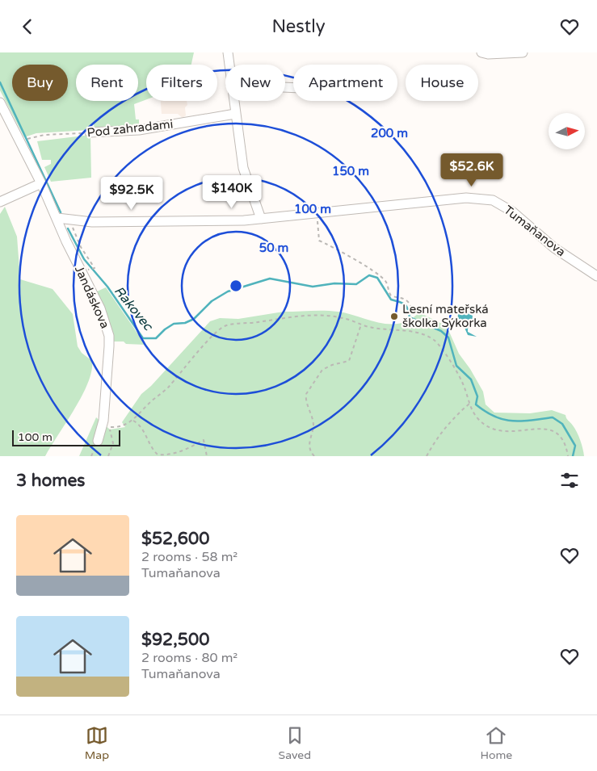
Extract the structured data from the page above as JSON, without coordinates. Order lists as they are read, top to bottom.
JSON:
{
  "streets": {
    "street": ["Pod zahradami", "Tumaňanova", "Jandáskova"]
  },
  "crossings": [
    ["Tumaňanova", "Jandáskova"]
  ],
  "water": ["Rakovec"],
  "places": ["Lesní mateřská školka Sýkorka"],
  "scale_bar": "100 m",
  "north": "right",
  "page": {
    "header": "Nestly",
    "chip": [
      "Buy",
      "Rent",
      "Filters",
      "New",
      "Apartment",
      "House"
    ],
    "price": ["$52.6K", "$140K", "$92.5K"],
    "scale": "100 m",
    "heading": "3 homes",
    "list": [
      {
        "name": "$52,600",
        "note": "2 rooms · 58 m² · Tumaňanova"
      },
      {
        "name": "$92,500",
        "note": "2 rooms · 80 m² · Tumaňanova"
      }
    ],
    "tabs": ["Map", "Saved", "Home"]
  },
  "rings": [
    "200 m",
    "150 m",
    "100 m",
    "50 m"
  ]
}
